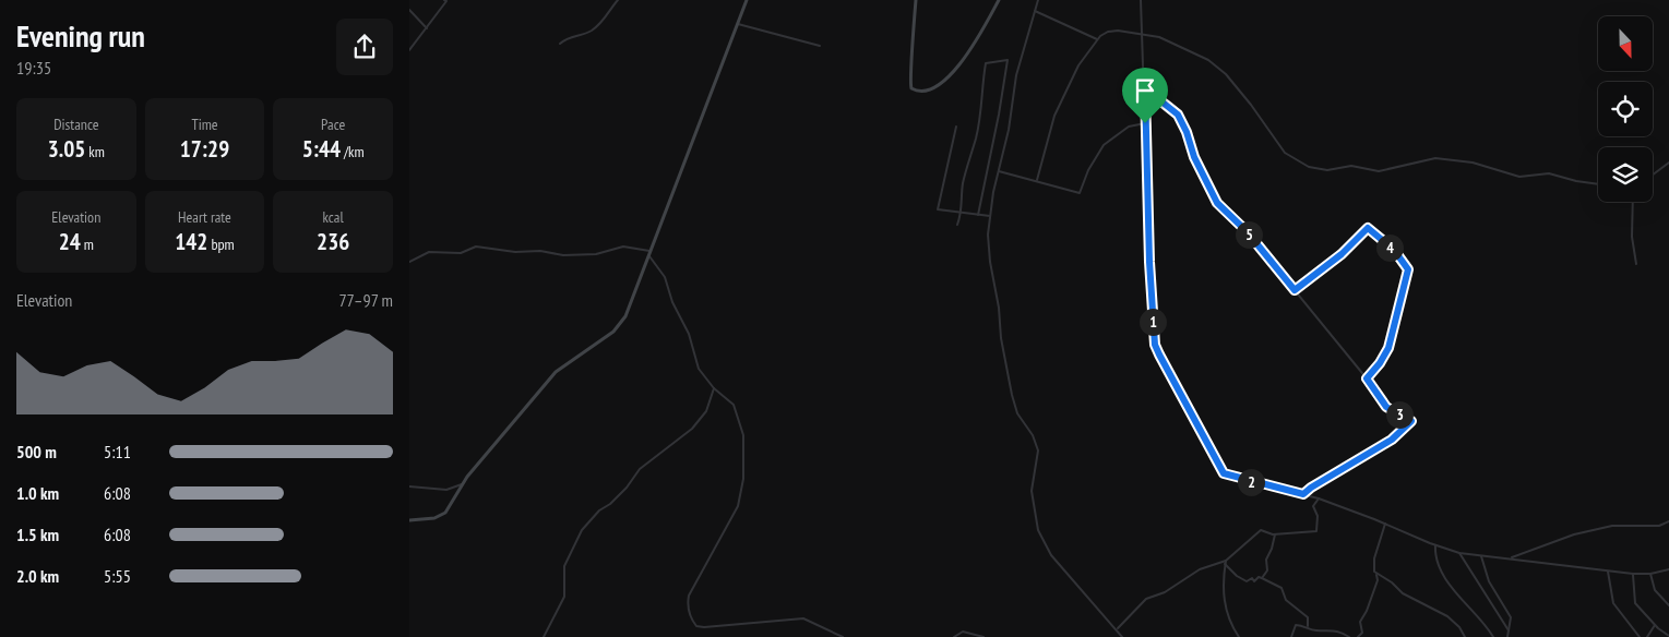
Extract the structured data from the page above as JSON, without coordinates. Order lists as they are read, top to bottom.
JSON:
{
  "north": "bottom",
  "page": {
    "heading": ["Evening run", "19:35"],
    "stats": [
      ["Distance", "3.05 km"],
      ["Time", "17:29"],
      ["Pace", "5:44 /km"],
      ["Elevation", "24 m"],
      ["Heart rate", "142 bpm"],
      ["kcal", "236"]
    ],
    "pins": [
      "5",
      "4",
      "1",
      "3",
      "2"
    ],
    "chart": ["Elevation", "77–97 m"],
    "list": [
      {
        "name": "500 m",
        "note": "5:11"
      },
      {
        "name": "1.0 km",
        "note": "6:08"
      },
      {
        "name": "1.5 km",
        "note": "6:08"
      },
      {
        "name": "2.0 km",
        "note": "5:55"
      }
    ]
  }
}
